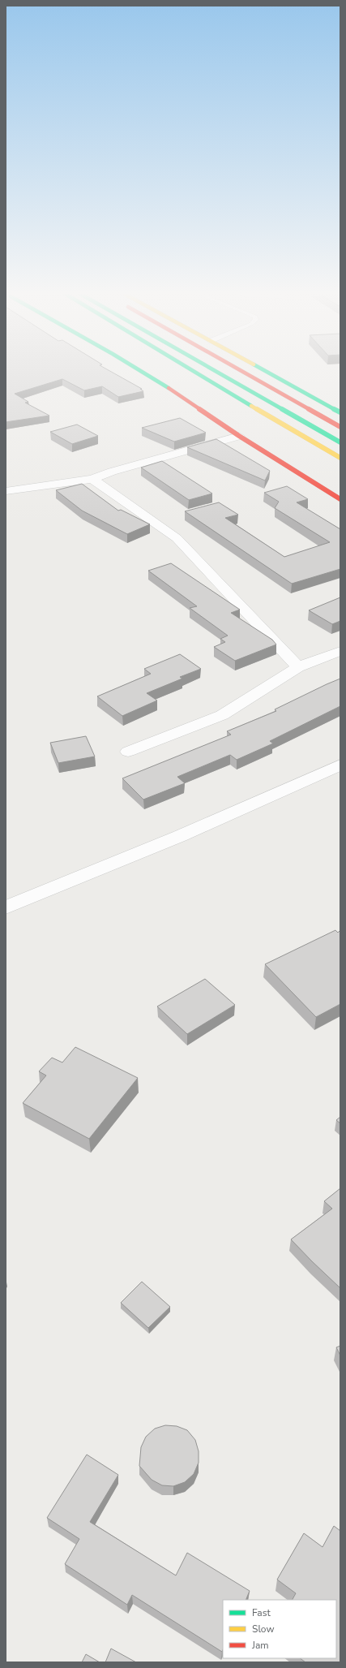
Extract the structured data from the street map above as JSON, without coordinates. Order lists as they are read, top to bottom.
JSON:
{
  "legend": ["Fast", "Slow", "Jam"]
}
